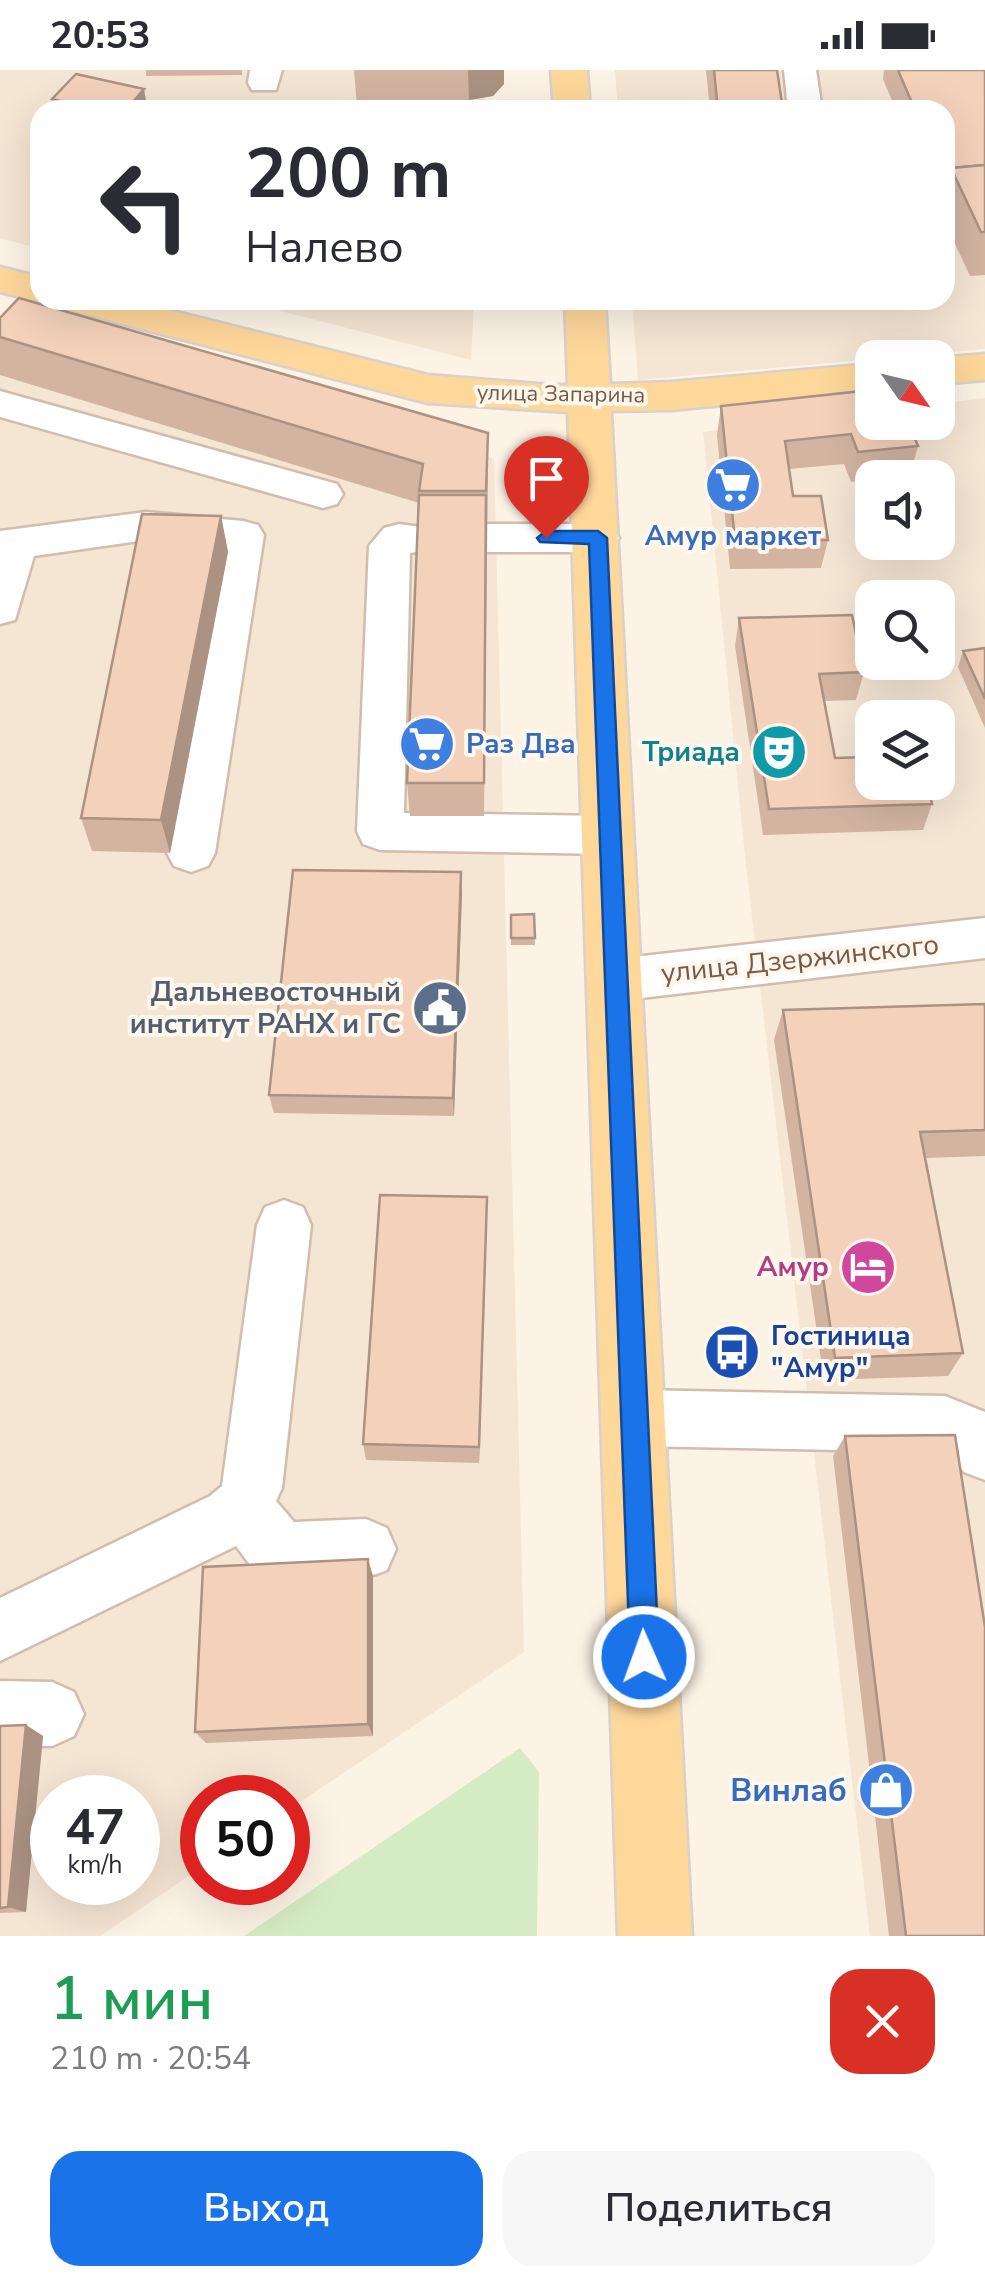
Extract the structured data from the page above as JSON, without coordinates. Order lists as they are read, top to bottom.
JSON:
{
  "streets": {
    "main road": ["улица Запарина"],
    "street": ["улица Дзержинского"]
  },
  "places": {
    "supermarket": ["Амур маркет", "Раз Два"],
    "theatre": ["Триада"],
    "public building": ["Дальневосточный институт РАНХ и ГС"],
    "hotel": ["Амур"],
    "bus stop": ["Гостиница \"Амур\""],
    "shop": ["Винлаб"]
  },
  "north": "bottom right",
  "page": {
    "status": "20:53",
    "turn": ["200 m", "Налево"],
    "speed": "47 km/h",
    "limit": "50",
    "heading": ["1 мин", "210 m · 20:54"],
    "buttons": ["Выход", "Поделиться"]
  }
}
